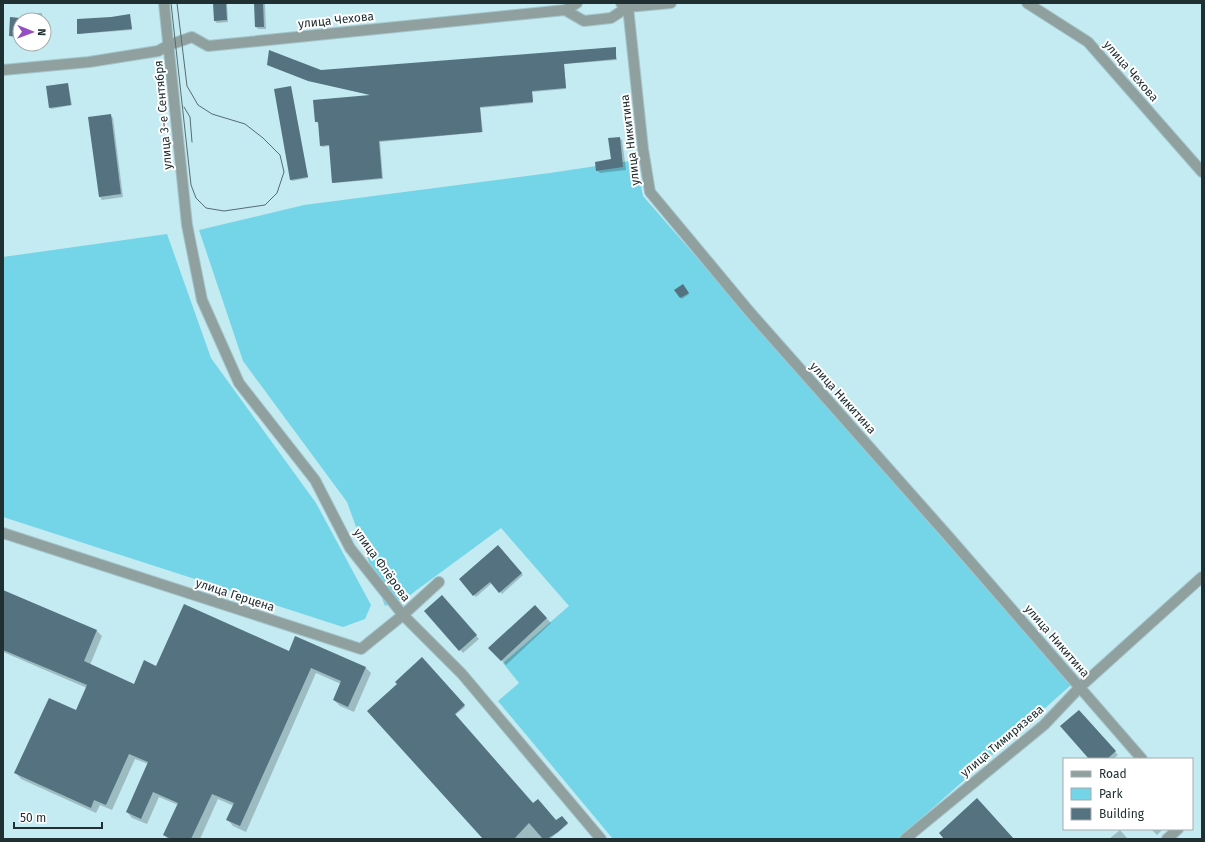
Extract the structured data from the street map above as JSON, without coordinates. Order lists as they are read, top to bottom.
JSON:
{
  "streets": {
    "street": [
      "улица Чехова",
      "улица 3-е Сентября",
      "улица Никитина",
      "улица Флёрова",
      "улица Герцена",
      "улица Тимирязева"
    ]
  },
  "crossings": [
    ["улица Чехова", "улица 3-е Сентября"],
    ["улица 3-е Сентября", "улица Флёрова"],
    ["улица Никитина", "улица Тимирязева"],
    ["улица Флёрова", "улица Герцена"]
  ],
  "legend": ["Road", "Park", "Building"],
  "scale_bar": "50 m",
  "north": "right"
}
